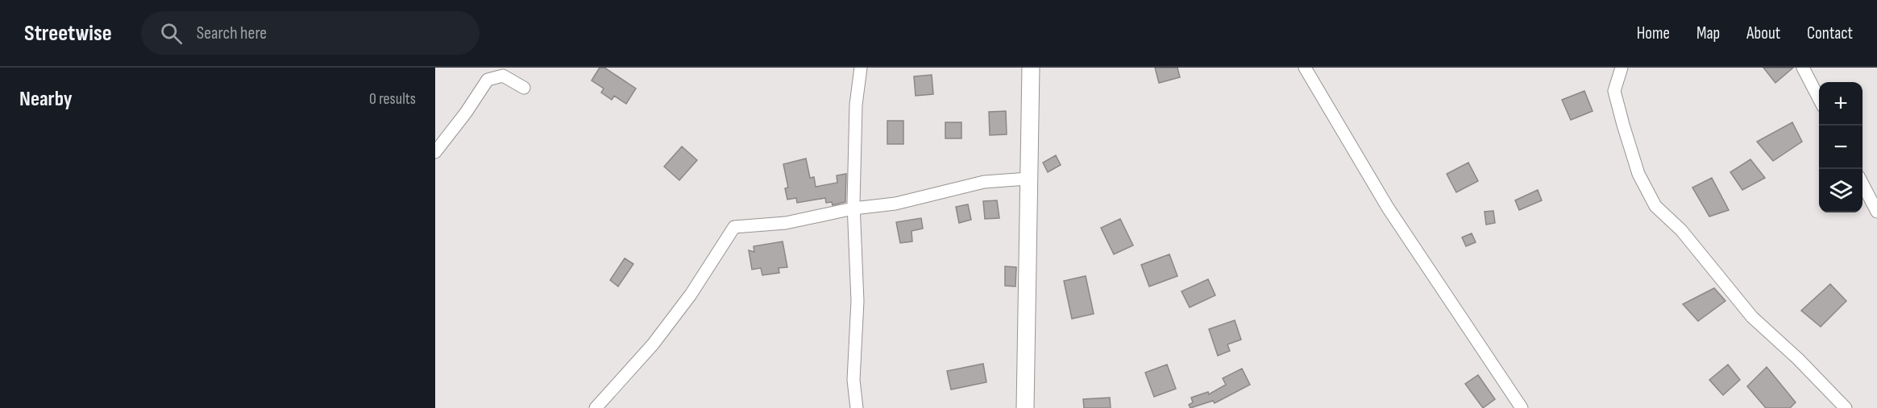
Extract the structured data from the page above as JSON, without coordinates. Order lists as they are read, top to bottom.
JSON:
{
  "page": {
    "header": "Streetwise",
    "search": "Search here",
    "nav": [
      "Home",
      "Map",
      "About",
      "Contact"
    ],
    "heading": ["Nearby", "0 results"],
    "map_buttons": ["+", "−"]
  }
}
